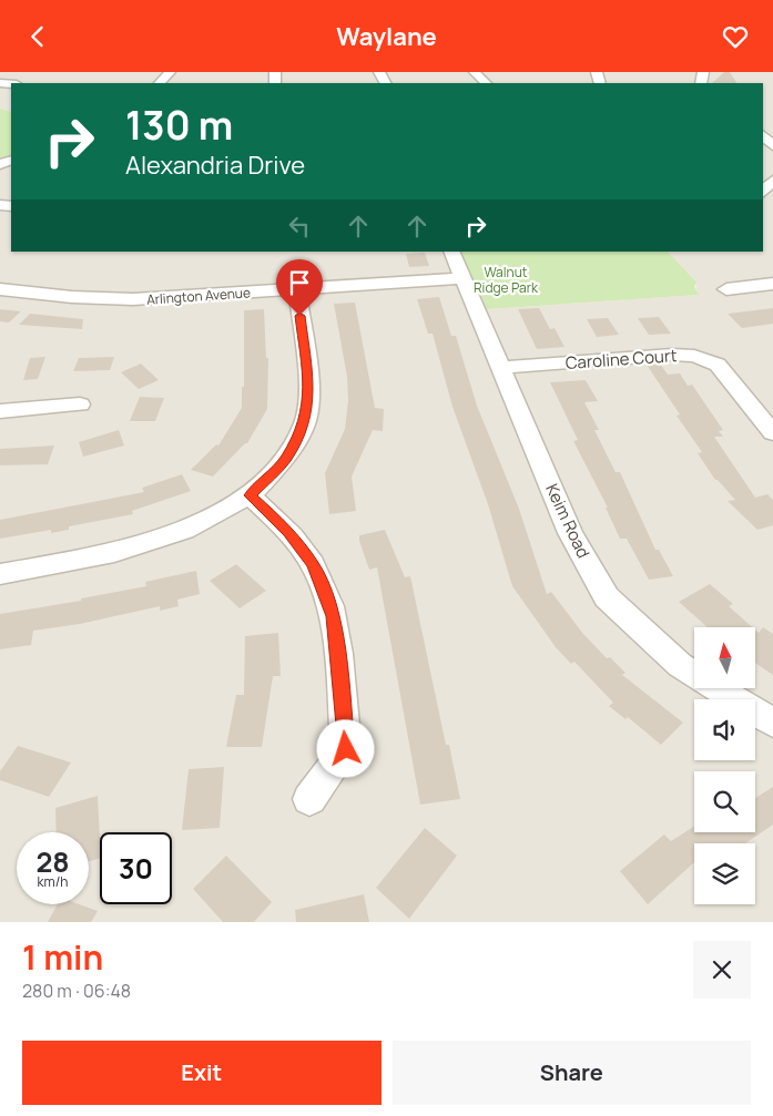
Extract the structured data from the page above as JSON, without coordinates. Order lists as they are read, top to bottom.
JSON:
{
  "streets": {
    "street": ["Arlington Avenue", "Caroline Court", "Keim Road"]
  },
  "crossings": [
    ["Arlington Avenue", "Keim Road"],
    ["Caroline Court", "Keim Road"]
  ],
  "parks": ["Walnut Ridge Park"],
  "north": "top",
  "page": {
    "header": "Waylane",
    "turn": ["130 m", "Alexandria Drive"],
    "speed": "28 km/h",
    "limit": "30",
    "heading": ["1 min", "280 m · 06:48"],
    "buttons": ["Exit", "Share"]
  }
}
